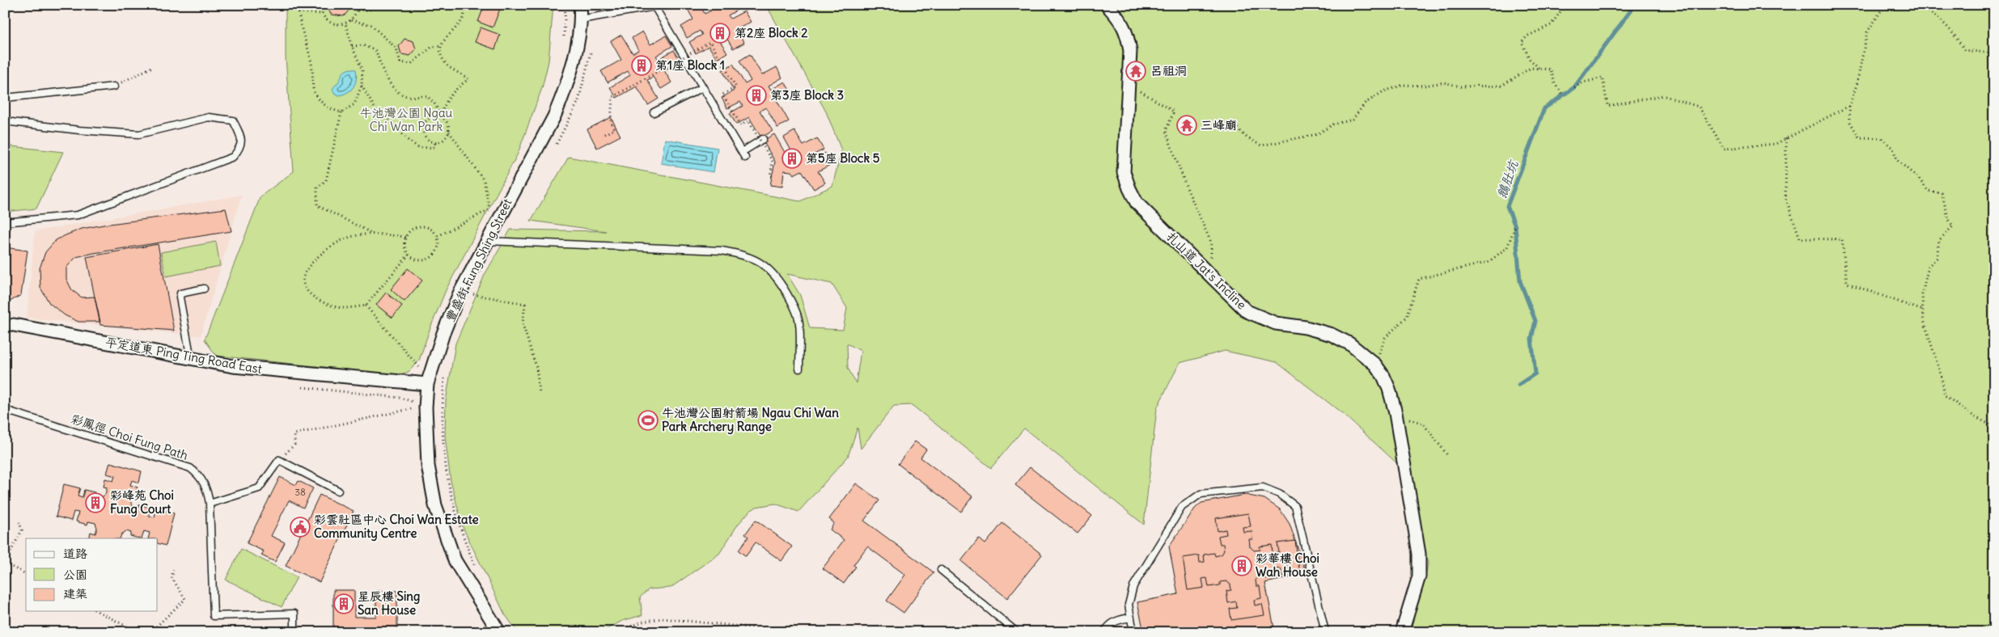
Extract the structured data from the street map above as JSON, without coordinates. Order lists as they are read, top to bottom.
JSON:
{
  "streets": {
    "street": ["豐盛街 Fung Shing Street", "扎山道 Jat's Incline", "平定道東 Ping Ting Road East"],
    "lane": ["彩鳳徑 Choi Fung Path"]
  },
  "crossings": [
    ["豐盛街 Fung Shing Street", "平定道東 Ping Ting Road East"]
  ],
  "water": ["鵝肚坑"],
  "parks": ["牛池灣公園 Ngau Chi Wan Park"],
  "places": {
    "building": [
      "第2座 Block 2",
      "第1座 Block 1",
      "第3座 Block 3",
      "第5座 Block 5",
      "彩峰苑 Choi Fung Court",
      "彩華樓 Choi Wah House",
      "星辰樓 Sing San House"
    ],
    "temple": ["呂祖洞", "三峰廟"],
    "sports": ["牛池灣公園射箭場 Ngau Chi Wan Park Archery Range"],
    "public building": ["彩雲社區中心 Choi Wan Estate Community Centre"]
  },
  "house_numbers": ["38"],
  "legend": ["道路", "公園", "建築"]
}
